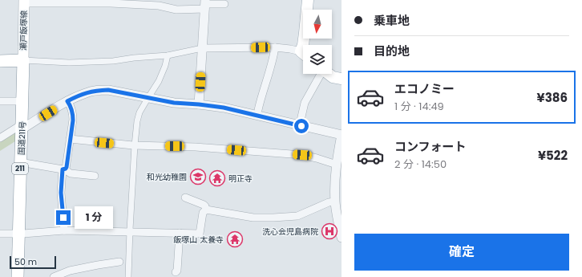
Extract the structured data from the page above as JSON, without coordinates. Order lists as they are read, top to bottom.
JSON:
{
  "streets": {
    "highway": ["国道211号", "211"],
    "main road": ["瀬戸飯塚線"]
  },
  "crossings": [
    ["瀬戸飯塚線", "国道211号"]
  ],
  "places": {
    "school or university": ["和光幼稚園"],
    "temple": ["明正寺", "飯塚山 太養寺"],
    "hospital": ["洗心会児島病院"]
  },
  "scale_bar": "50 m",
  "north": "bottom",
  "page": {
    "banner": ["乗車地", "目的地"],
    "list": [
      {
        "name": "エコノミー",
        "note": "1 分 · 14:49",
        "value": "¥386"
      },
      {
        "name": "コンフォート",
        "note": "2 分 · 14:50",
        "value": "¥522"
      }
    ],
    "bubble": "1 分",
    "buttons": "確定",
    "scale": "50 m"
  }
}
